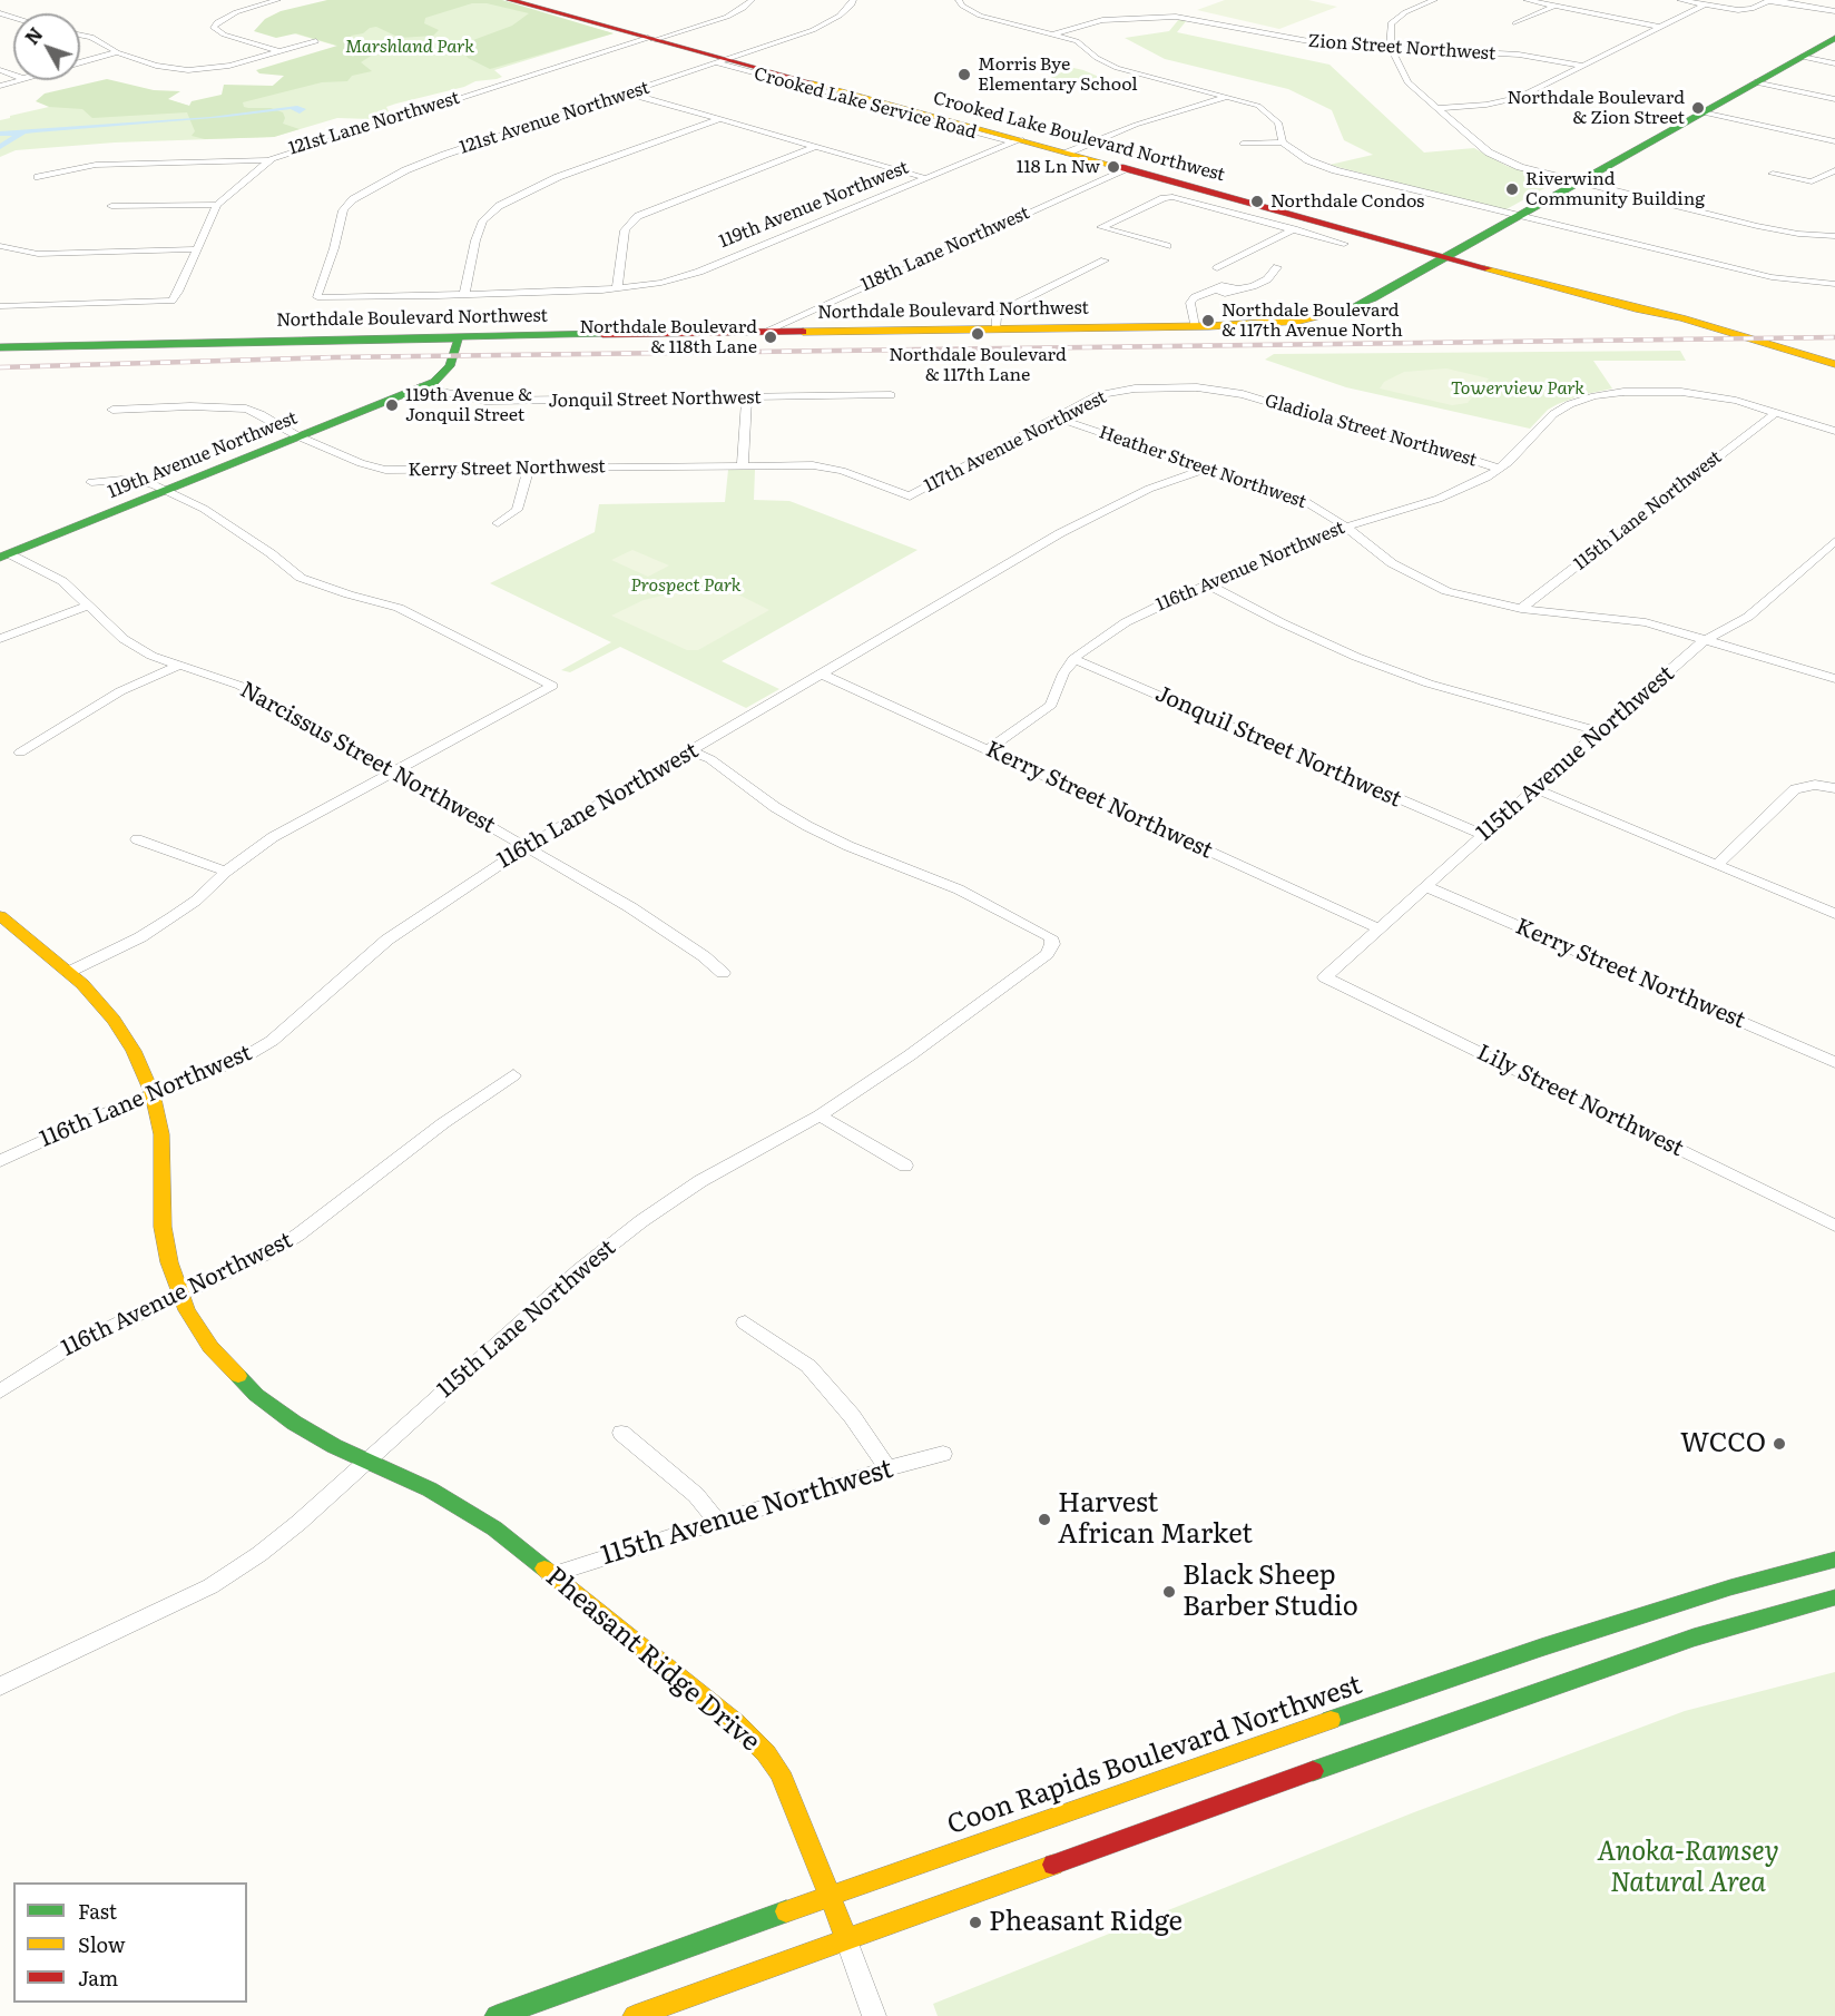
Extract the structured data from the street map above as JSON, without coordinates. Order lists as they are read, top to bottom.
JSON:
{
  "streets": {
    "street": [
      "Zion Street Northwest",
      "121st Avenue Northwest",
      "121st Lane Northwest",
      "Crooked Lake Boulevard Northwest",
      "119th Avenue Northwest",
      "118th Lane Northwest",
      "Northdale Boulevard Northwest",
      "Jonquil Street Northwest",
      "Gladiola Street Northwest",
      "117th Avenue Northwest",
      "Heather Street Northwest",
      "Kerry Street Northwest",
      "115th Lane Northwest",
      "116th Avenue Northwest",
      "115th Avenue Northwest",
      "Narcissus Street Northwest",
      "116th Lane Northwest",
      "Lily Street Northwest",
      "Pheasant Ridge Drive",
      "Coon Rapids Boulevard Northwest"
    ]
  },
  "crossings": [
    ["121st Avenue Northwest", "Crooked Lake Boulevard Northwest"],
    ["121st Lane Northwest", "Crooked Lake Boulevard Northwest"],
    ["Crooked Lake Boulevard Northwest", "119th Avenue Northwest"],
    ["Crooked Lake Boulevard Northwest", "118th Lane Northwest"],
    ["Crooked Lake Boulevard Northwest", "Northdale Boulevard Northwest"],
    ["119th Avenue Northwest", "Northdale Boulevard Northwest"],
    ["119th Avenue Northwest", "Jonquil Street Northwest"],
    ["119th Avenue Northwest", "Kerry Street Northwest"],
    ["119th Avenue Northwest", "Narcissus Street Northwest"],
    ["118th Lane Northwest", "Northdale Boulevard Northwest"],
    ["Jonquil Street Northwest", "116th Avenue Northwest"],
    ["Jonquil Street Northwest", "115th Avenue Northwest"],
    ["Gladiola Street Northwest", "117th Avenue Northwest"],
    ["Gladiola Street Northwest", "116th Avenue Northwest"],
    ["117th Avenue Northwest", "Heather Street Northwest"],
    ["117th Avenue Northwest", "Kerry Street Northwest"],
    ["Heather Street Northwest", "115th Lane Northwest"],
    ["Heather Street Northwest", "116th Avenue Northwest"],
    ["Heather Street Northwest", "115th Avenue Northwest"],
    ["Heather Street Northwest", "116th Lane Northwest"],
    ["Kerry Street Northwest", "116th Avenue Northwest"],
    ["Kerry Street Northwest", "115th Avenue Northwest"],
    ["Kerry Street Northwest", "116th Lane Northwest"],
    ["115th Lane Northwest", "116th Avenue Northwest"],
    ["115th Lane Northwest", "116th Lane Northwest"],
    ["115th Lane Northwest", "Pheasant Ridge Drive"],
    ["116th Avenue Northwest", "Pheasant Ridge Drive"],
    ["115th Avenue Northwest", "Lily Street Northwest"],
    ["115th Avenue Northwest", "Pheasant Ridge Drive"],
    ["Narcissus Street Northwest", "116th Lane Northwest"],
    ["116th Lane Northwest", "Pheasant Ridge Drive"],
    ["Pheasant Ridge Drive", "Coon Rapids Boulevard Northwest"]
  ],
  "parks": [
    "Marshland Park",
    "Towerview Park",
    "Prospect Park",
    "Anoka-Ramsey Natural Area"
  ],
  "places": [
    "Morris Bye Elementary School",
    "Northdale Boulevard & Zion Street",
    "118 Ln Nw",
    "Riverwind Community Building",
    "Northdale Condos",
    "Northdale Boulevard & 117th Avenue North",
    "Northdale Boulevard & 117th Lane",
    "Northdale Boulevard & 118th Lane",
    "119th Avenue & Jonquil Street",
    "WCCO",
    "Harvest African Market",
    "Black Sheep Barber Studio",
    "Pheasant Ridge"
  ],
  "legend": ["Fast", "Slow", "Jam"],
  "north": "top left"
}
